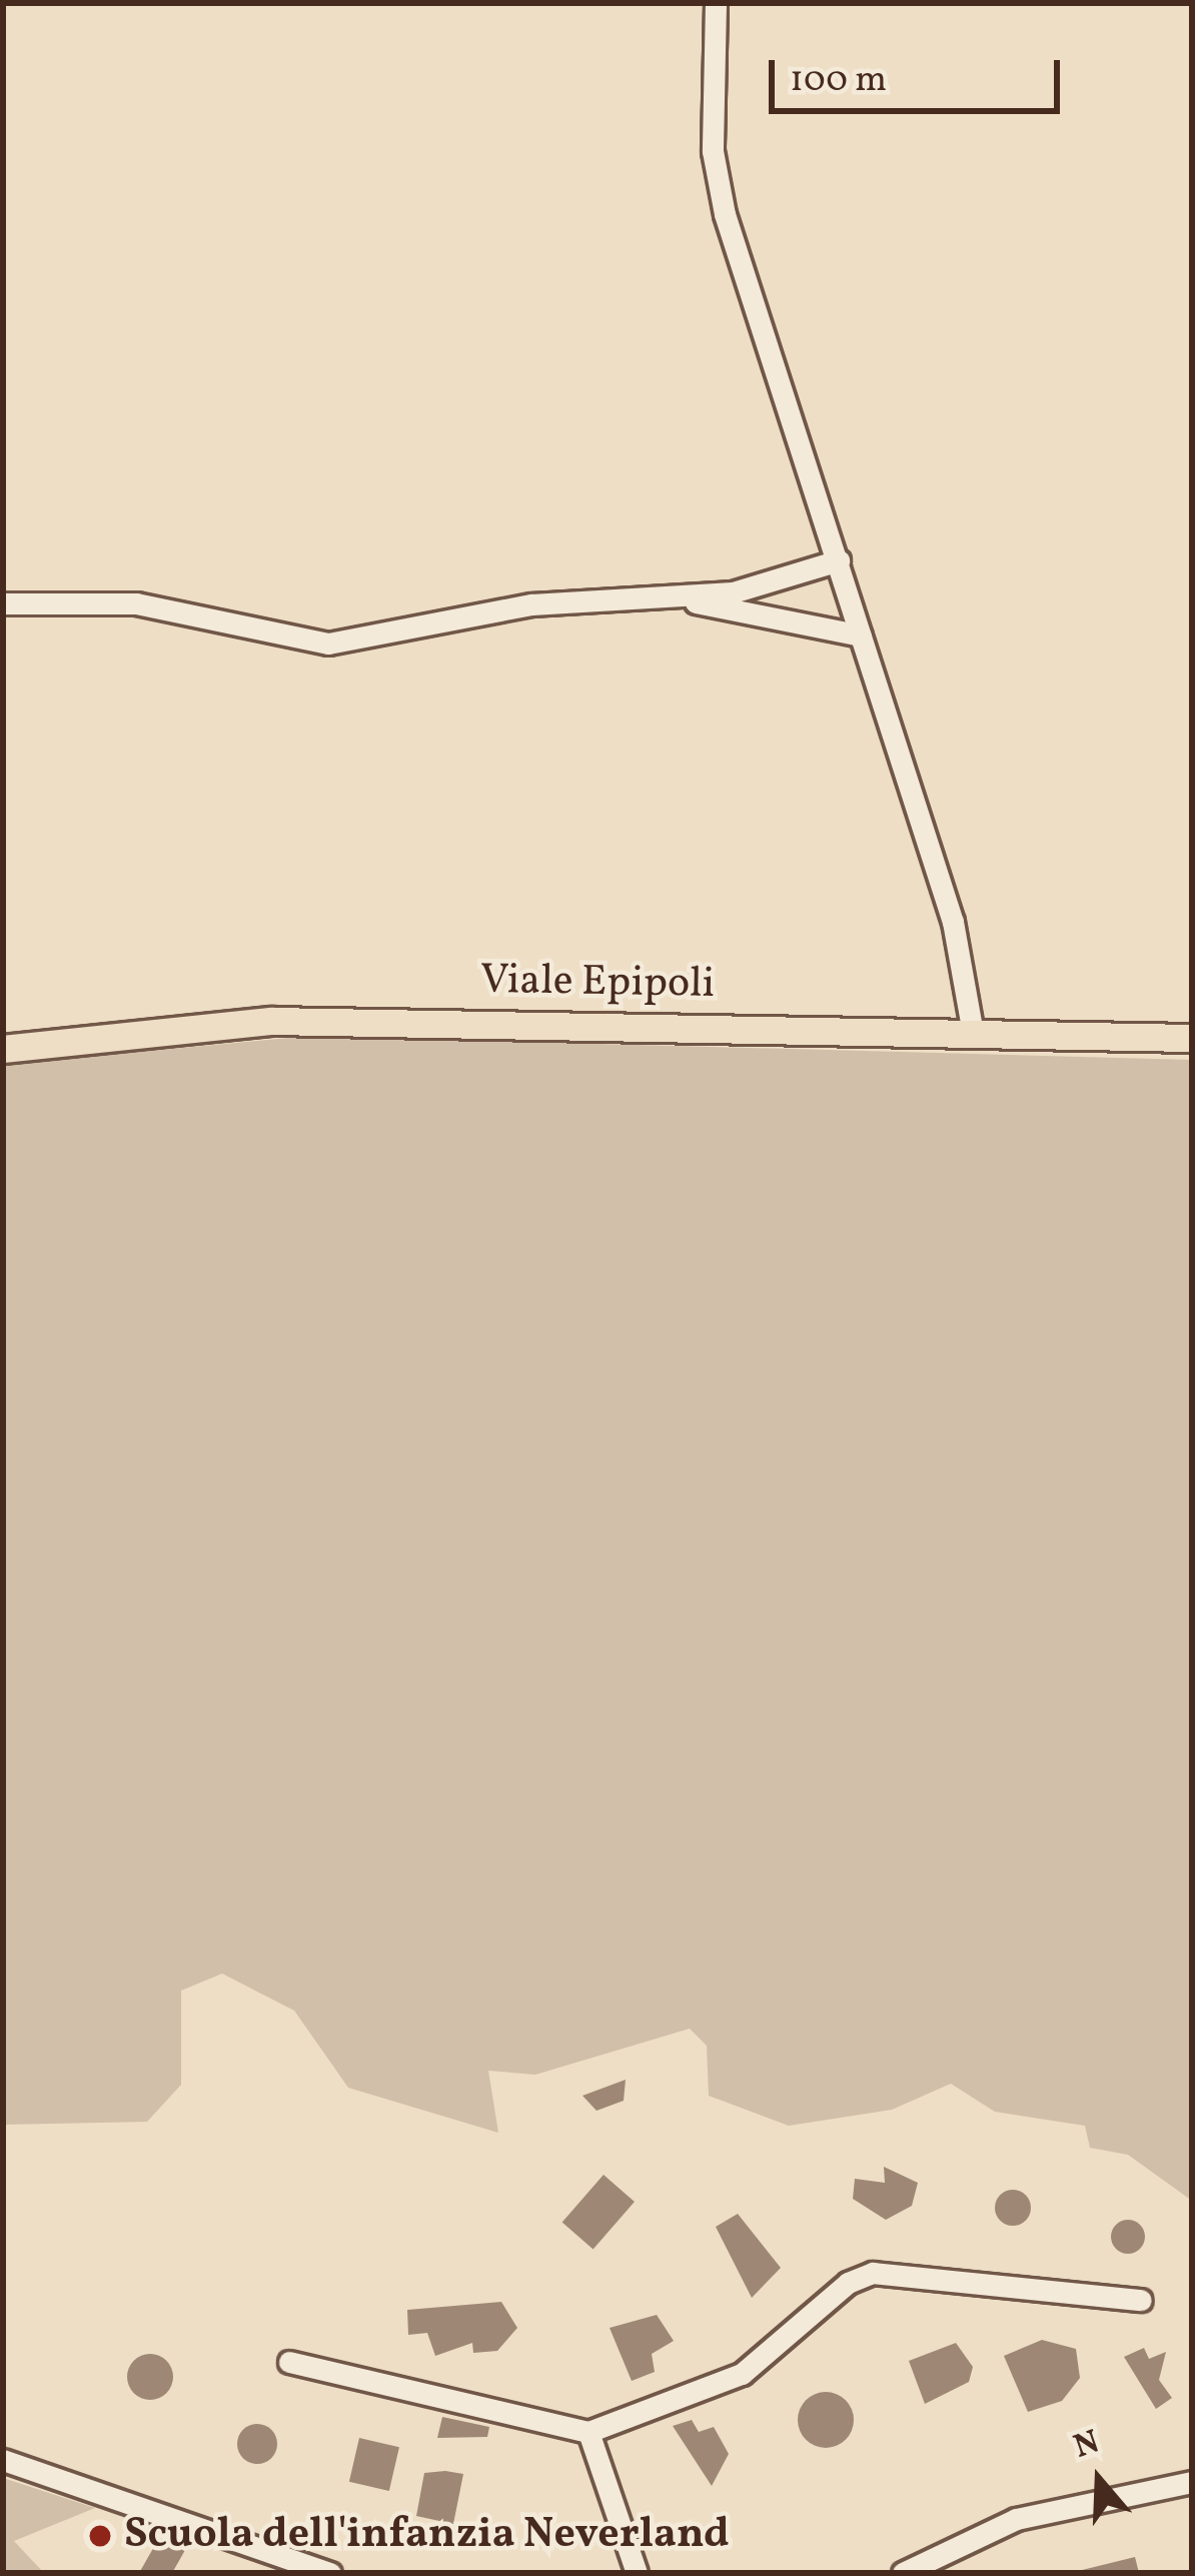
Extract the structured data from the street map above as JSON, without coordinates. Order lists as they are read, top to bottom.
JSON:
{
  "streets": {
    "main road": ["Viale Epipoli"]
  },
  "places": ["Scuola dell'infanzia Neverland"],
  "scale_bar": "100 m",
  "north": "top"
}
